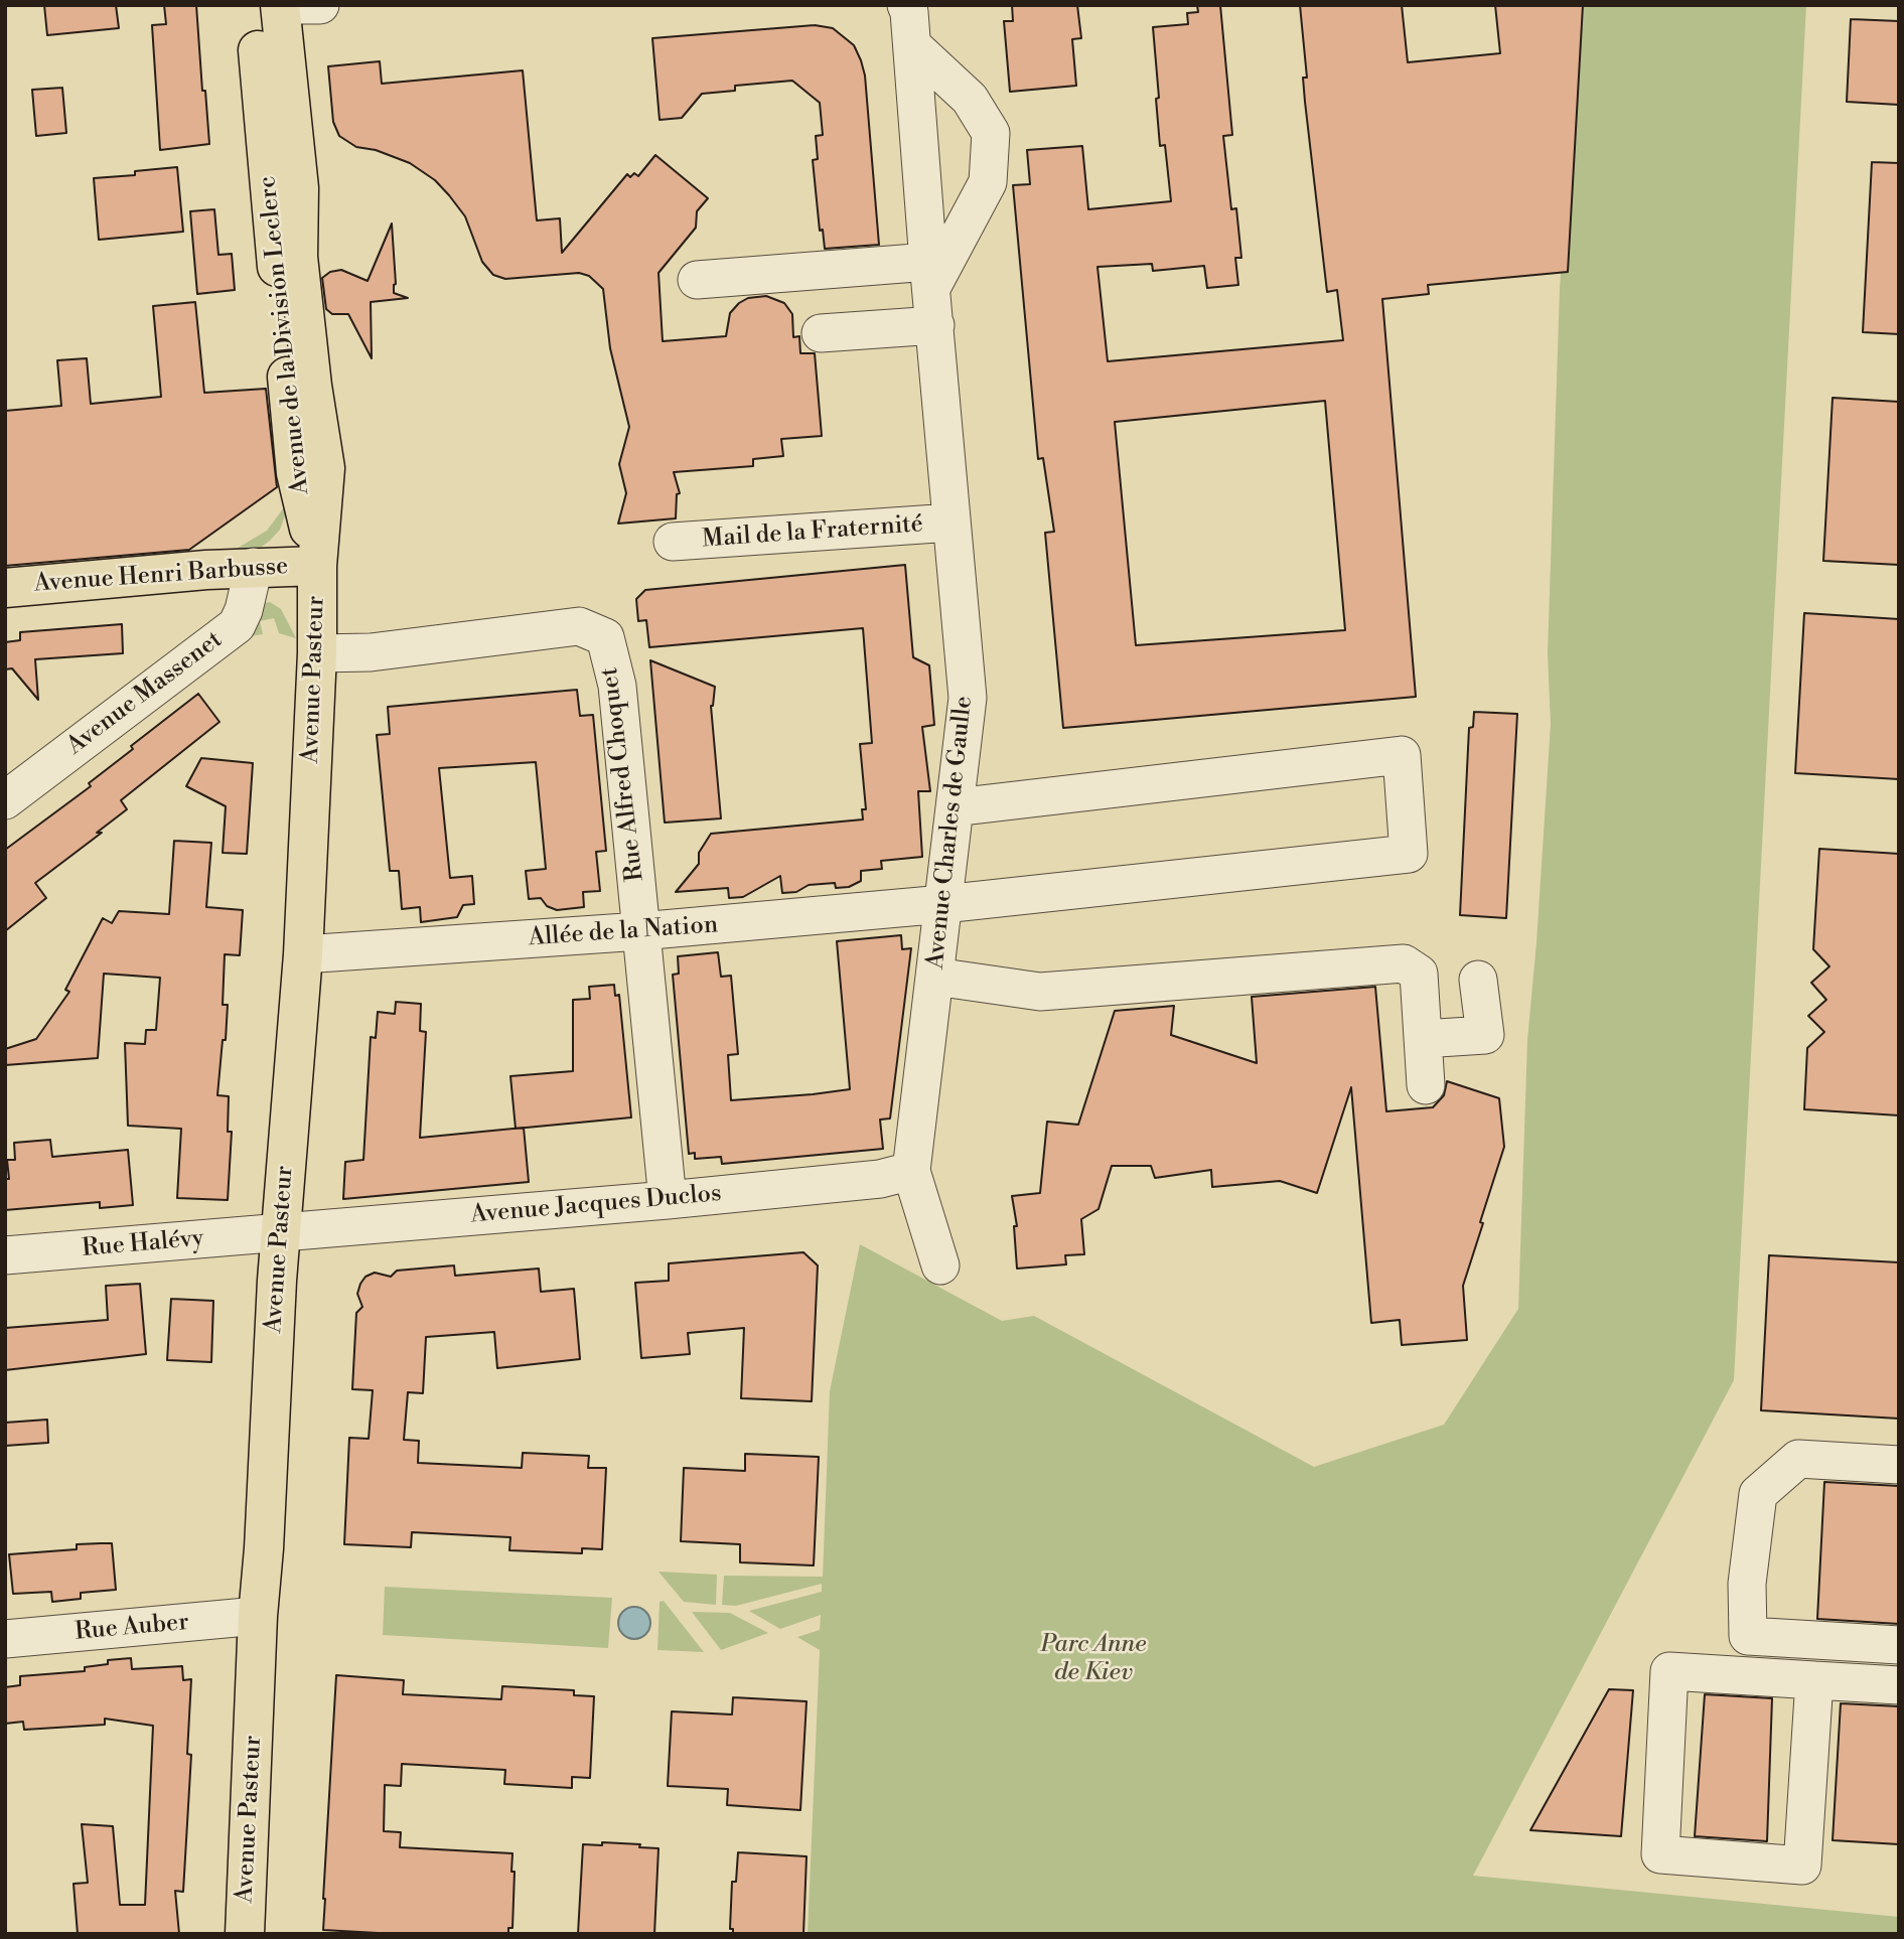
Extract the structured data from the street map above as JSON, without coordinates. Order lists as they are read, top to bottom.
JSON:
{
  "streets": {
    "main road": ["Avenue de la Division Leclerc", "Avenue Henri Barbusse", "Avenue Pasteur"],
    "street": [
      "Mail de la Fraternité",
      "Avenue Massenet",
      "Rue Alfred Choquet",
      "Avenue Charles de Gaulle",
      "Allée de la Nation",
      "Avenue Jacques Duclos",
      "Rue Halévy",
      "Rue Auber"
    ]
  },
  "crossings": [
    ["Avenue de la Division Leclerc", "Avenue Henri Barbusse"],
    ["Avenue de la Division Leclerc", "Avenue Pasteur"],
    ["Mail de la Fraternité", "Avenue Charles de Gaulle"],
    ["Avenue Henri Barbusse", "Avenue Pasteur"],
    ["Avenue Henri Barbusse", "Avenue Massenet"],
    ["Avenue Pasteur", "Rue Alfred Choquet"],
    ["Avenue Pasteur", "Allée de la Nation"],
    ["Avenue Pasteur", "Avenue Jacques Duclos"],
    ["Avenue Pasteur", "Rue Halévy"],
    ["Avenue Pasteur", "Rue Auber"],
    ["Rue Alfred Choquet", "Allée de la Nation"],
    ["Rue Alfred Choquet", "Avenue Jacques Duclos"],
    ["Avenue Charles de Gaulle", "Allée de la Nation"],
    ["Avenue Charles de Gaulle", "Avenue Jacques Duclos"],
    ["Avenue Jacques Duclos", "Rue Halévy"]
  ],
  "parks": ["Parc Anne de Kiev"]
}
